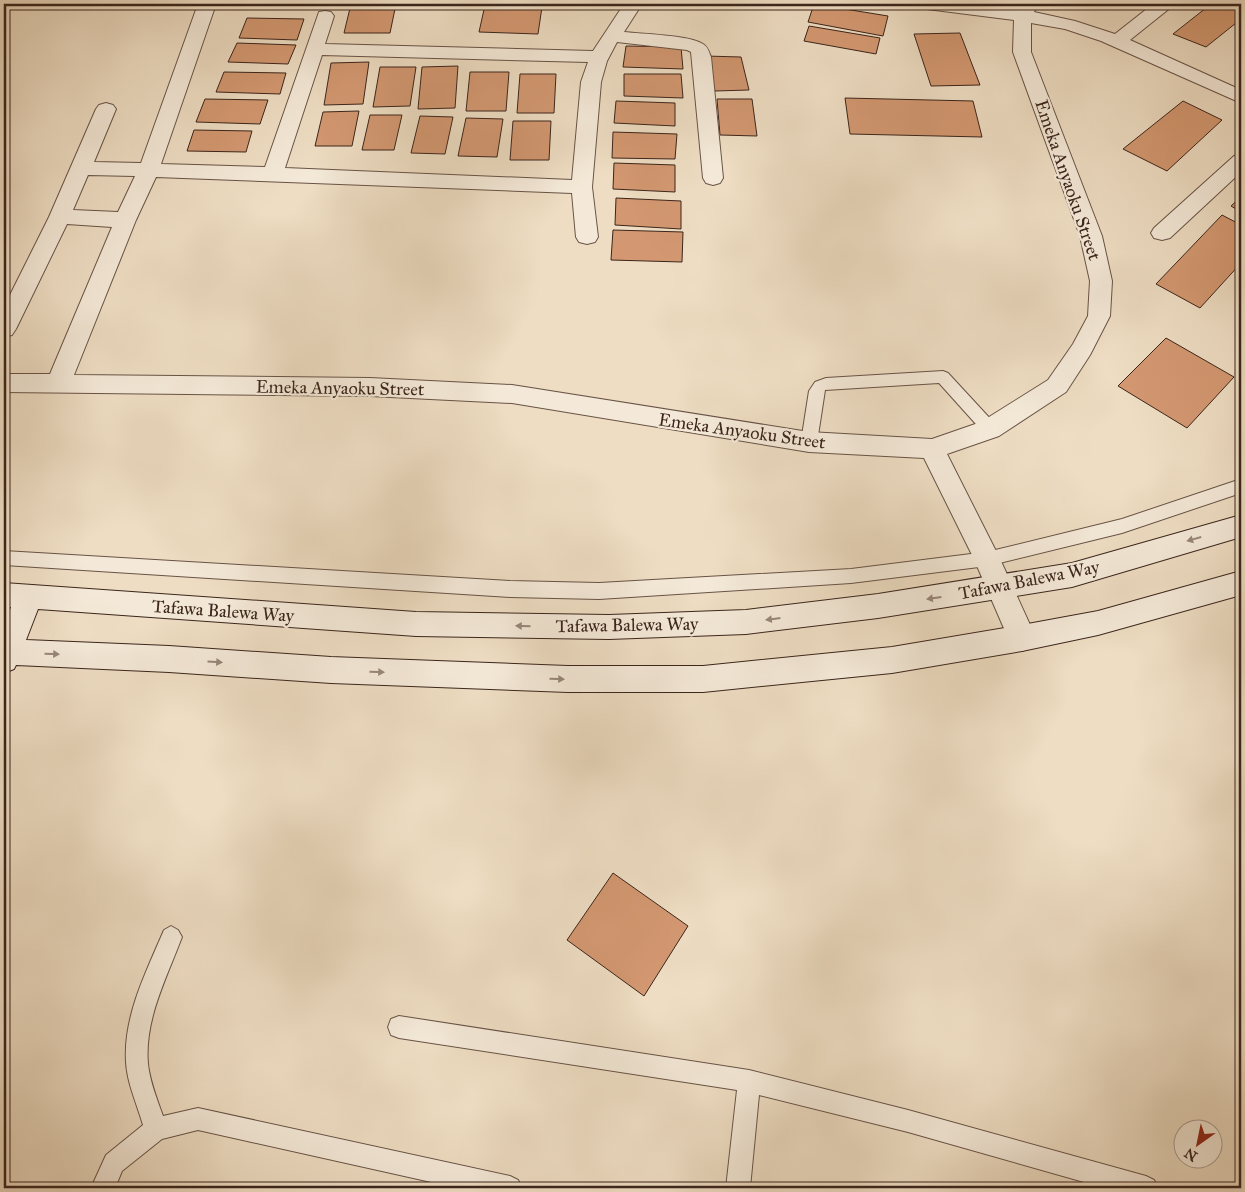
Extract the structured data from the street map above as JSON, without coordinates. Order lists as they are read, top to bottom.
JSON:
{
  "streets": {
    "street": ["Emeka Anyaoku Street", "Tafawa Balewa Way"]
  },
  "north": "bottom left"
}
